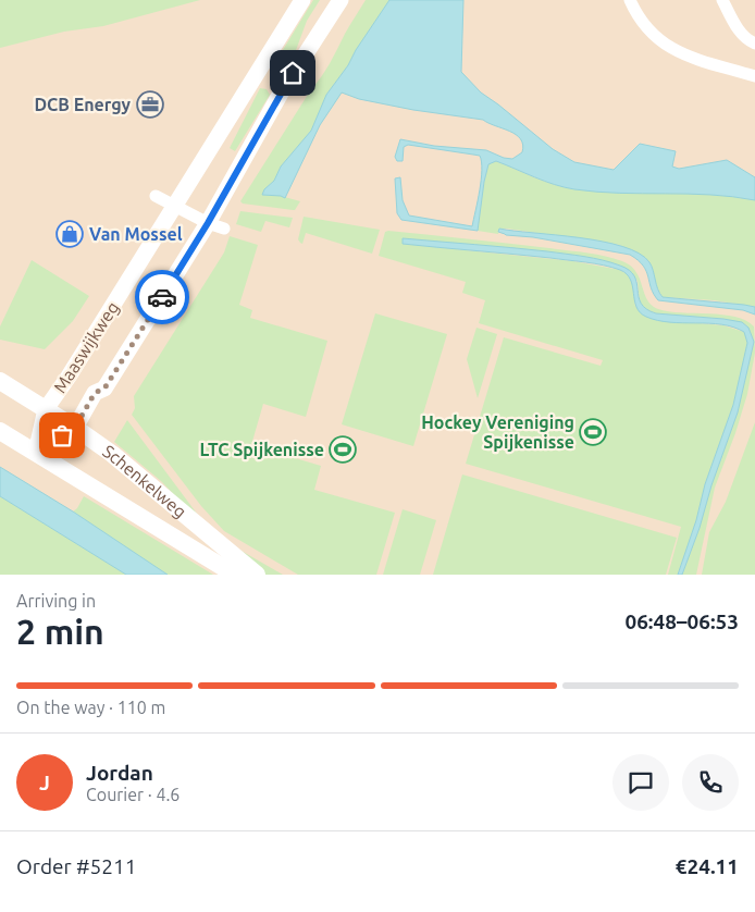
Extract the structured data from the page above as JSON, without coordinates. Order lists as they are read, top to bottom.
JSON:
{
  "streets": {
    "main road": ["Schenkelweg"],
    "street": ["Maaswijkweg"]
  },
  "crossings": [
    ["Maaswijkweg", "Schenkelweg"]
  ],
  "places": {
    "office": ["DCB Energy"],
    "shop": ["Van Mossel"],
    "sports": ["Hockey Vereniging Spijkenisse", "LTC Spijkenisse"]
  },
  "page": {
    "heading": ["2 min", "Arriving in", "06:48–06:53"],
    "panel": [
      "Jordan",
      "Courier · 4.6",
      "Order #5211",
      "€24.11"
    ],
    "bar": "On the way · 110 m",
    "round": "J"
  }
}
